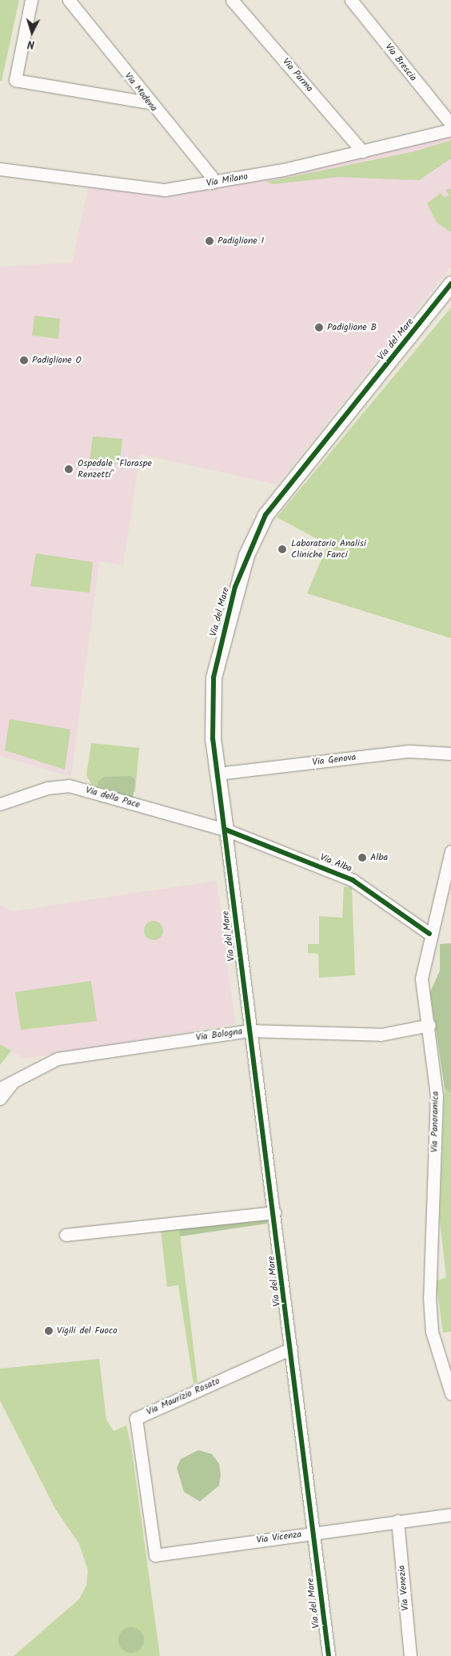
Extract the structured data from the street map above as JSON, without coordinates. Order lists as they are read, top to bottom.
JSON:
{
  "streets": {
    "street": [
      "Via Brescia",
      "Via Parma",
      "Via Modena",
      "Via Milano",
      "Via del Mare",
      "Via Genova",
      "Via della Pace",
      "Via Alba",
      "Via Bologna",
      "Via Panoramica",
      "Via Maurizio Rosato",
      "Via Vicenza",
      "Via Venezia"
    ]
  },
  "crossings": [
    ["Via Parma", "Via Milano"],
    ["Via Modena", "Via Milano"],
    ["Via del Mare", "Via Genova"],
    ["Via del Mare", "Via della Pace"],
    ["Via del Mare", "Via Alba"],
    ["Via del Mare", "Via Bologna"],
    ["Via del Mare", "Via Maurizio Rosato"],
    ["Via del Mare", "Via Vicenza"],
    ["Via della Pace", "Via Alba"],
    ["Via Alba", "Via Panoramica"],
    ["Via Bologna", "Via Panoramica"],
    ["Via Maurizio Rosato", "Via Vicenza"],
    ["Via Vicenza", "Via Venezia"]
  ],
  "places": [
    "Padiglione I",
    "Padiglione B",
    "Padiglione O",
    "Ospedale \"Floraspe Renzetti\"",
    "Laboratorio Analisi Cliniche Fanci",
    "Alba",
    "Vigili del Fuoco"
  ],
  "north": "bottom"
}
